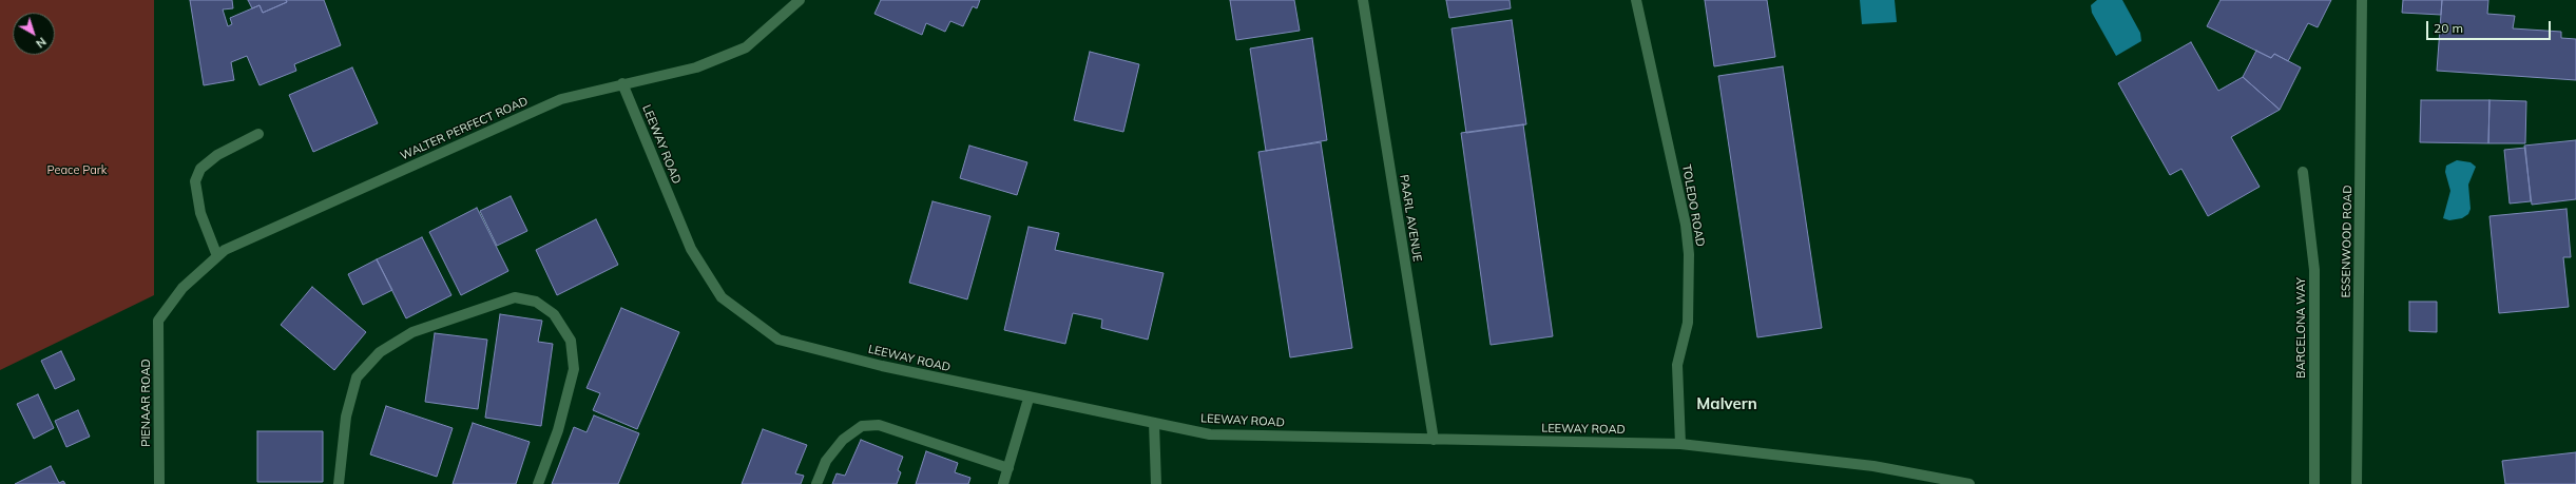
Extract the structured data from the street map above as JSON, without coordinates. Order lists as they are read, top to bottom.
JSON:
{
  "streets": {
    "street": [
      "WALTER PERFECT ROAD",
      "LEEWAY ROAD",
      "TOLEDO ROAD",
      "PAARL AVENUE",
      "ESSENWOOD ROAD",
      "BARCELONA WAY",
      "PIENAAR ROAD"
    ]
  },
  "crossings": [
    ["WALTER PERFECT ROAD", "LEEWAY ROAD"],
    ["WALTER PERFECT ROAD", "PIENAAR ROAD"],
    ["LEEWAY ROAD", "TOLEDO ROAD"],
    ["LEEWAY ROAD", "PAARL AVENUE"]
  ],
  "districts": ["Malvern"],
  "parks": ["Peace Park"],
  "scale_bar": "20 m",
  "north": "bottom right"
}
